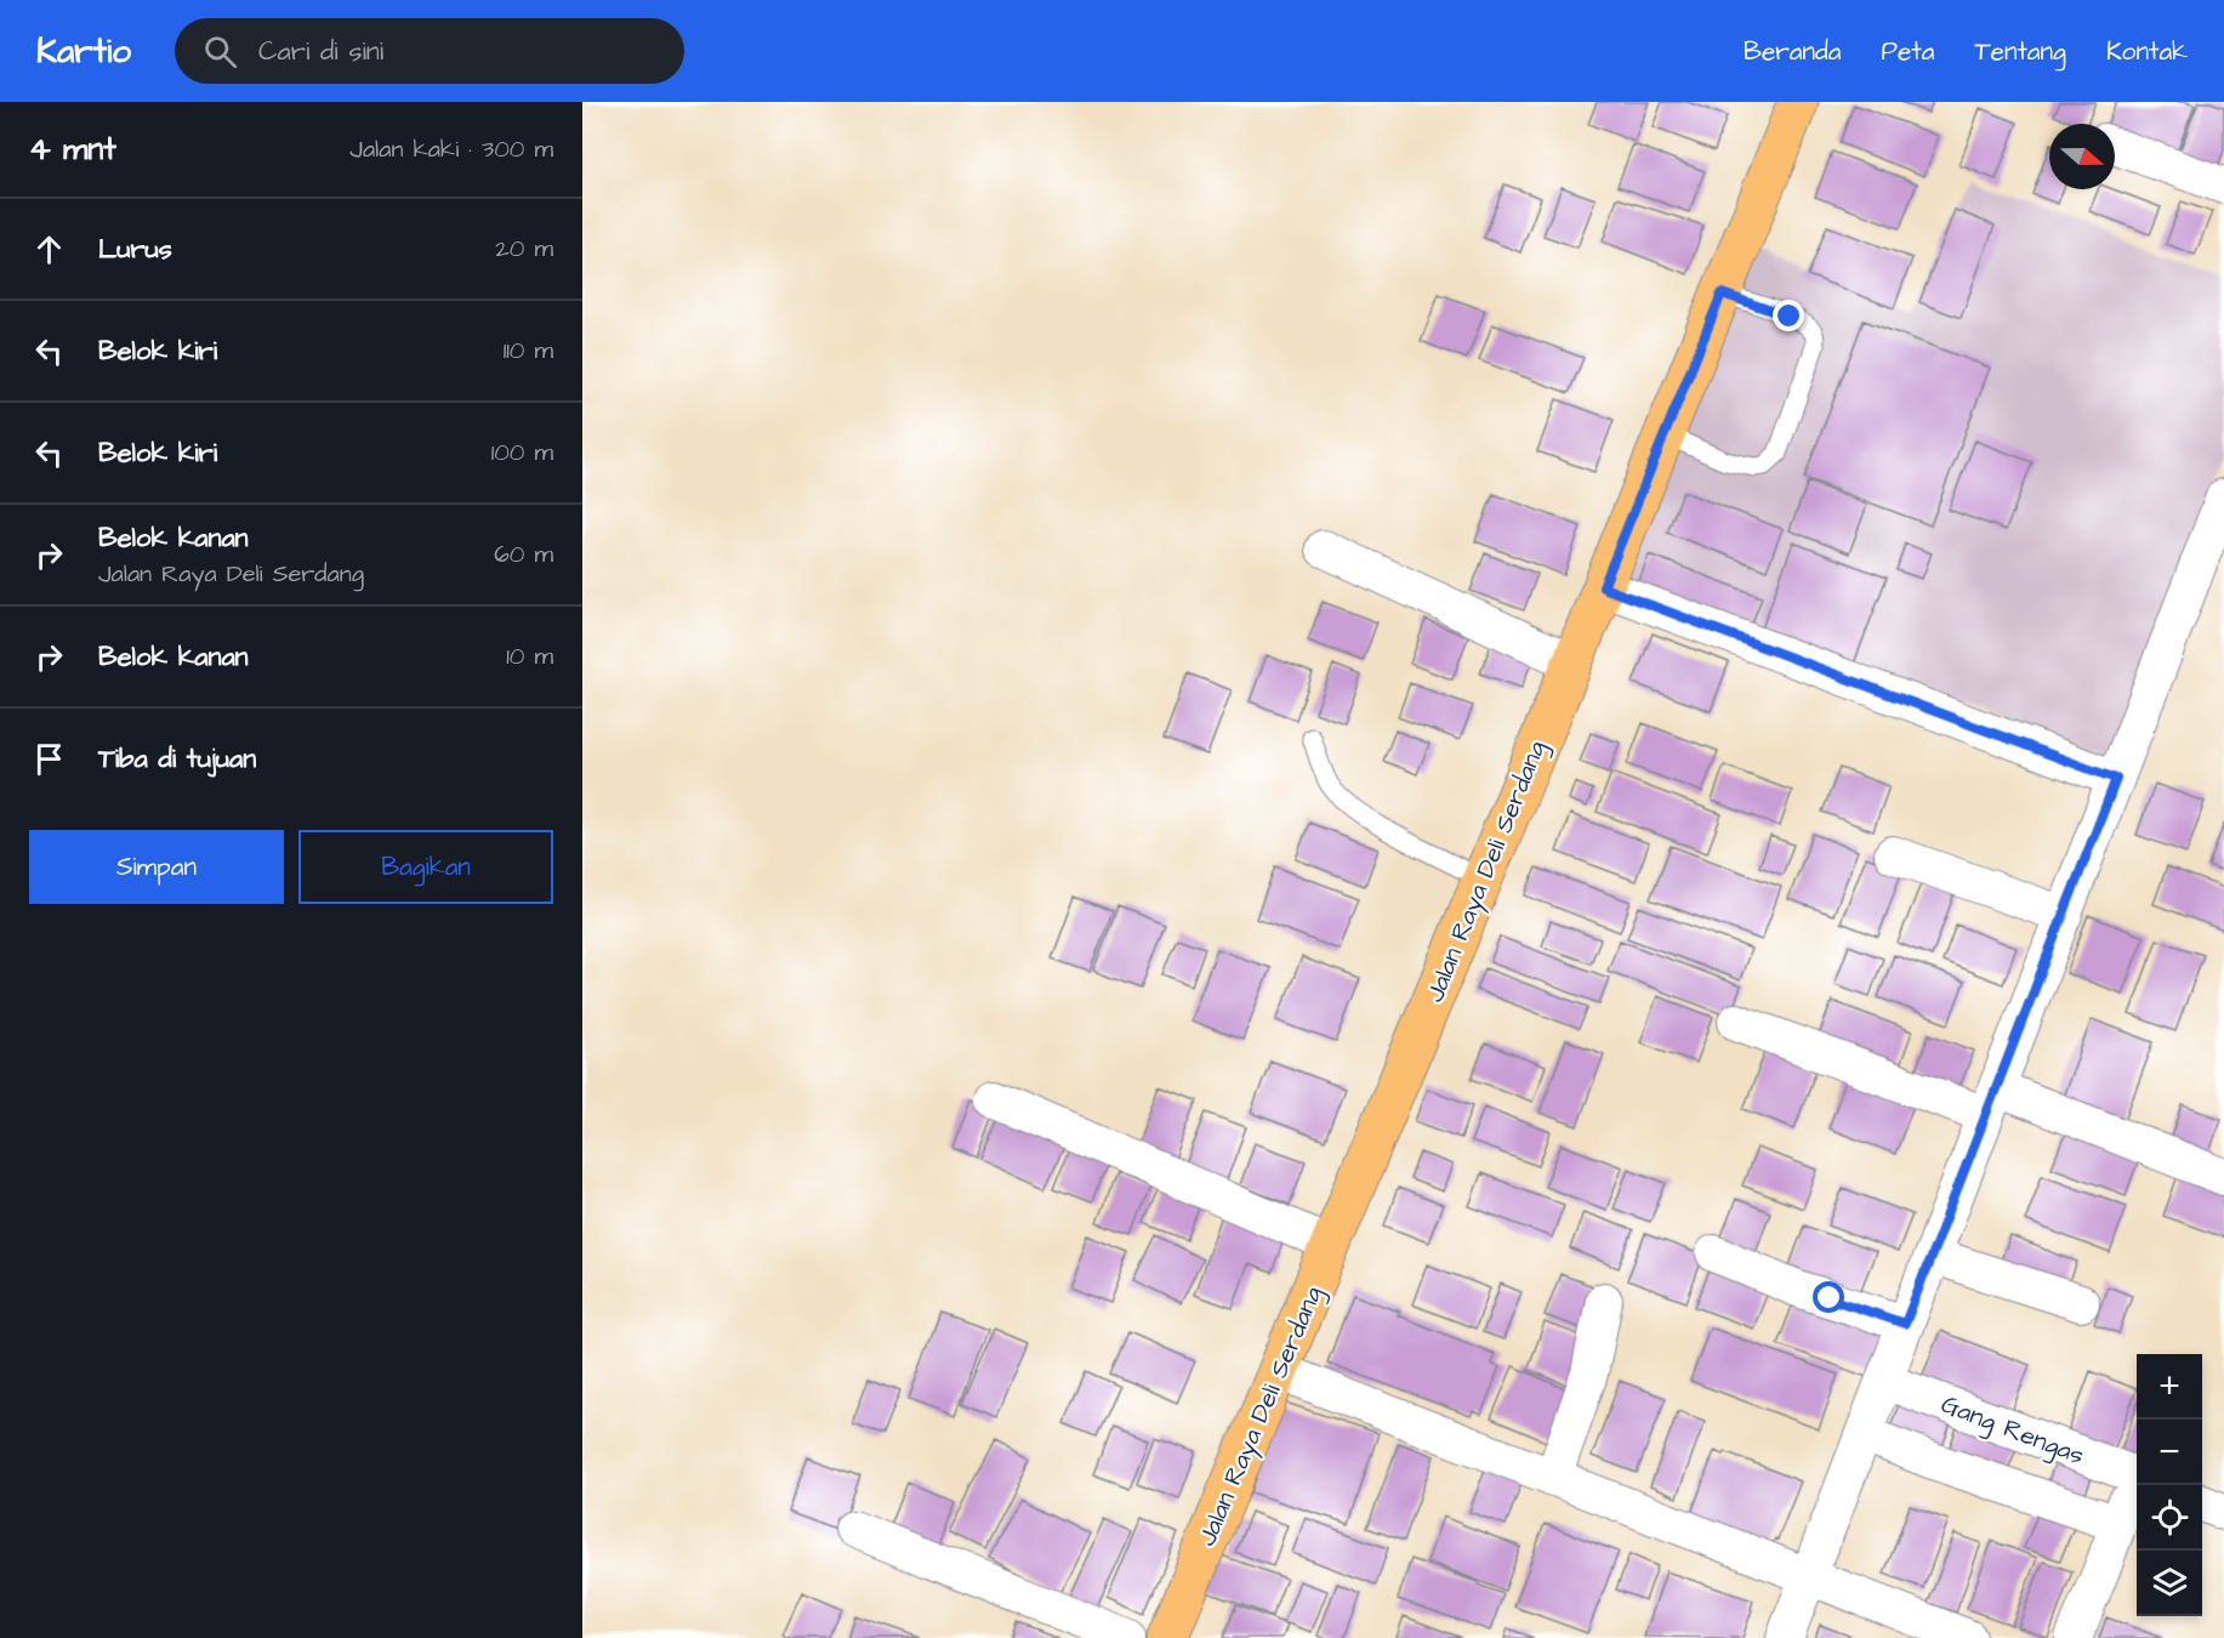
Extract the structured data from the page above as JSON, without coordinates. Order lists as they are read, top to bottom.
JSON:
{
  "streets": {
    "main road": ["Jalan Raya Deli Serdang"],
    "street": ["Gang Rengas"]
  },
  "north": "right",
  "page": {
    "header": "Kartio",
    "search": "Cari di sini",
    "nav": [
      "Beranda",
      "Peta",
      "Tentang",
      "Kontak"
    ],
    "heading": ["4 mnt", "Jalan kaki · 300 m"],
    "list": [
      ["Lurus", "20 m"],
      ["Belok kiri", "110 m"],
      ["Belok kiri", "100 m"],
      ["Belok kanan", "Jalan Raya Deli Serdang", "60 m"],
      ["Belok kanan", "10 m"],
      "Tiba di tujuan"
    ],
    "buttons": ["Simpan", "Bagikan"],
    "map_buttons": ["+", "−"]
  }
}
